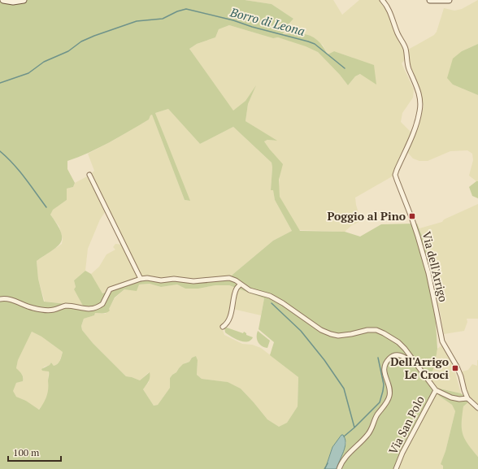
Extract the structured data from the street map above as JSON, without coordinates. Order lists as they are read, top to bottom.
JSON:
{
  "streets": {
    "street": ["Via dell'Arrigo", "Via San Polo"]
  },
  "water": ["Borro di Leona"],
  "places": {
    "transit": ["Poggio al Pino", "Dell'Arrigo Le Croci"]
  },
  "scale_bar": "100 m"
}
